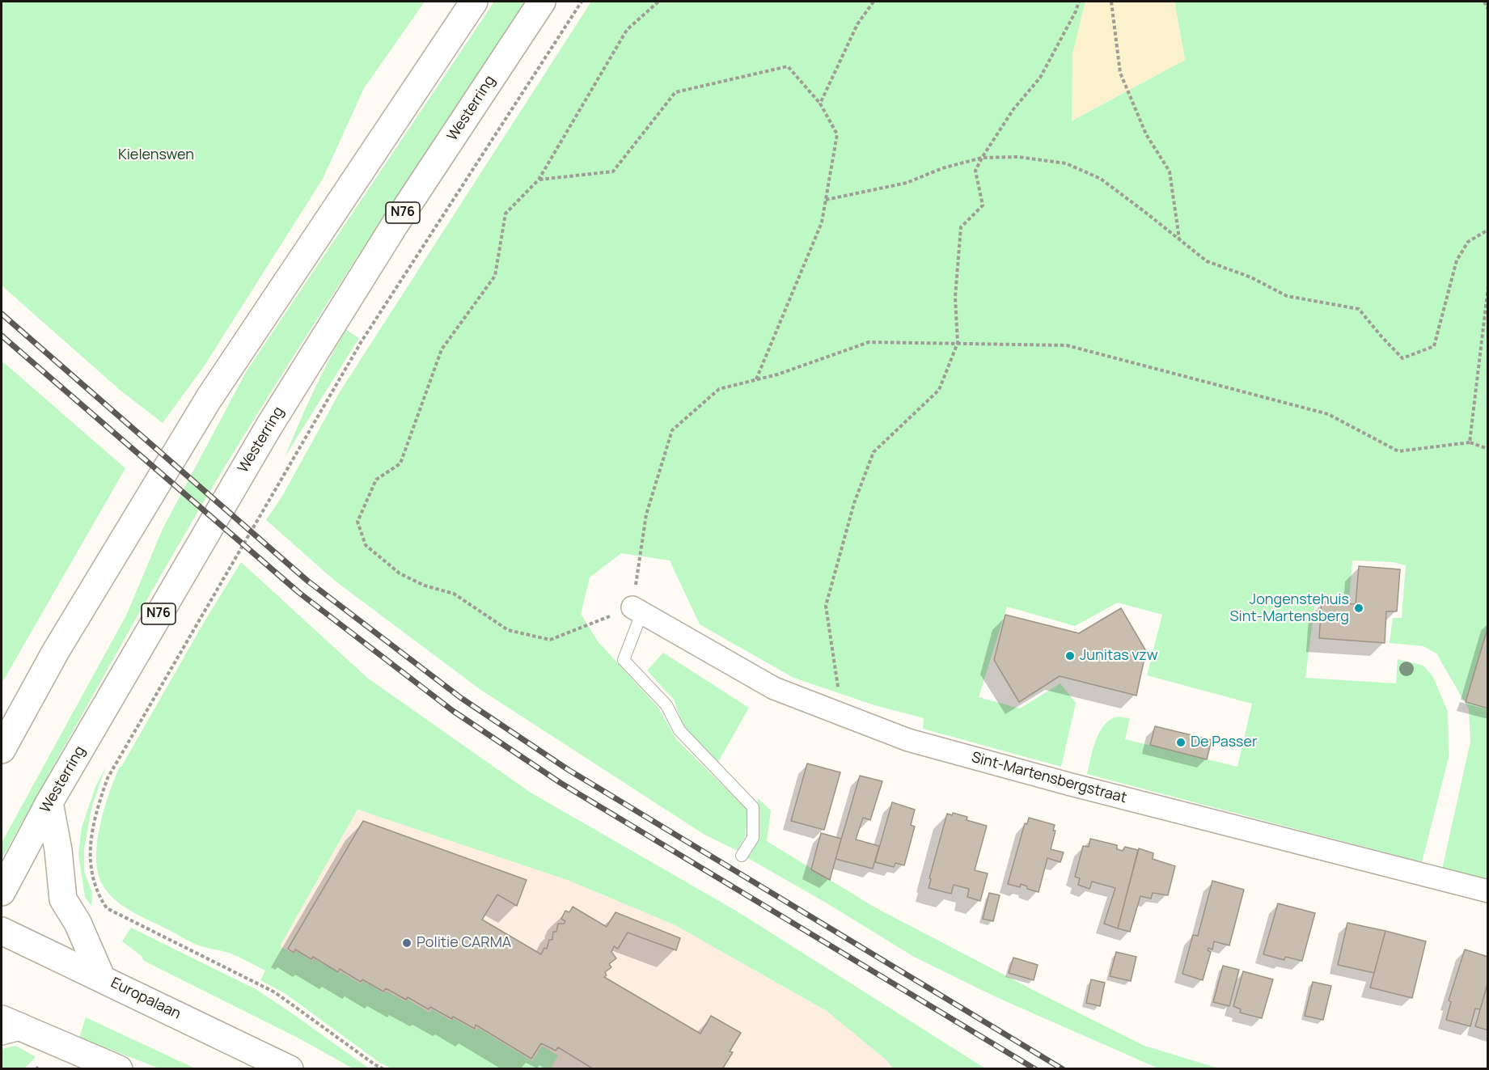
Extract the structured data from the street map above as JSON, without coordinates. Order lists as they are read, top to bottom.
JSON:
{
  "streets": {
    "main road": ["Westerring", "N76", "Europalaan"],
    "street": ["Sint-Martensbergstraat"]
  },
  "parks": ["Kielenswen"],
  "places": [
    "Jongenstehuis Sint-Martensberg",
    "Junitas vzw",
    "De Passer",
    "Politie CARMA"
  ]
}
